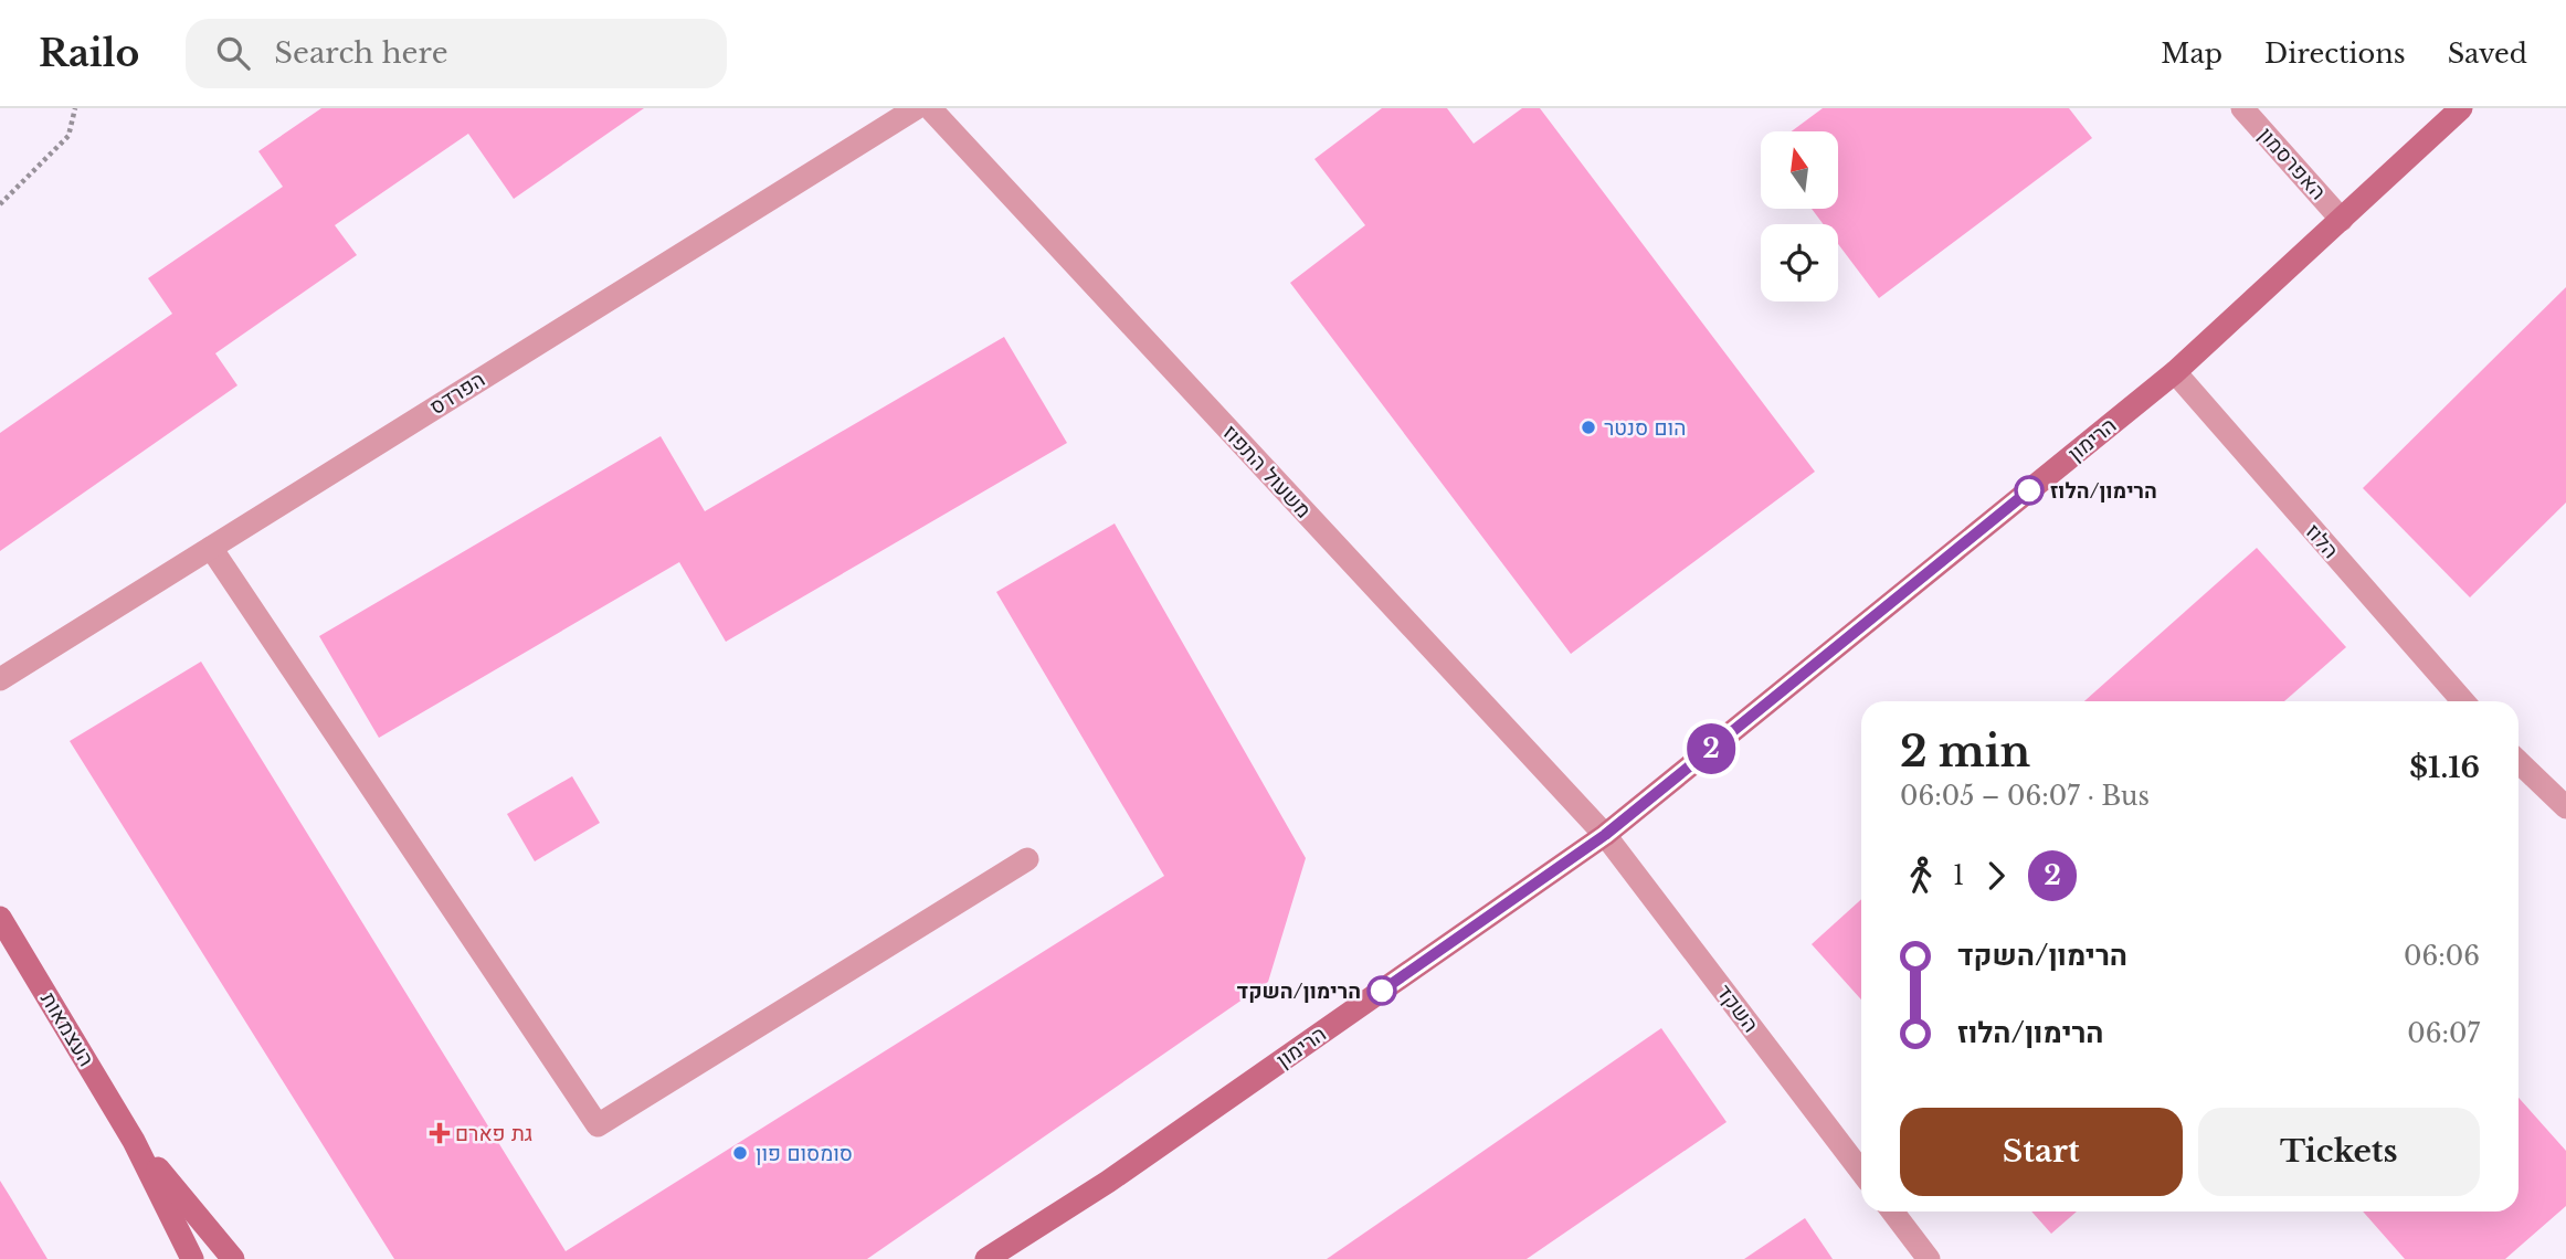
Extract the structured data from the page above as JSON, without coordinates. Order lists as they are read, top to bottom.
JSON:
{
  "streets": {
    "street": [
      "האפרסמון",
      "הפרדס",
      "הרימון",
      "משעול התפוז",
      "הלוז",
      "השקד",
      "העצמאות"
    ]
  },
  "crossings": [
    ["האפרסמון", "הרימון"],
    ["הרימון", "משעול התפוז"],
    ["הרימון", "הלוז"],
    ["הרימון", "השקד"],
    ["משעול התפוז", "השקד"]
  ],
  "places": {
    "other": [
      "הום סנטר",
      "הרימון/הלוז",
      "הרימון/השקד",
      "סומסום פון"
    ],
    "health": ["גת פארם"]
  },
  "lines": ["bus line 2"],
  "north": "top",
  "page": {
    "header": "Railo",
    "search": "Search here",
    "nav": ["Map", "Directions", "Saved"],
    "on_map": "2",
    "heading": ["2 min", "06:05 – 06:07 · Bus", "$1.16"],
    "legs": ["1", "2"],
    "list": [
      {
        "name": "הרימון/השקד",
        "value": "06:06"
      },
      {
        "name": "הרימון/הלוז",
        "value": "06:07"
      }
    ],
    "buttons": ["Start", "Tickets"]
  }
}
